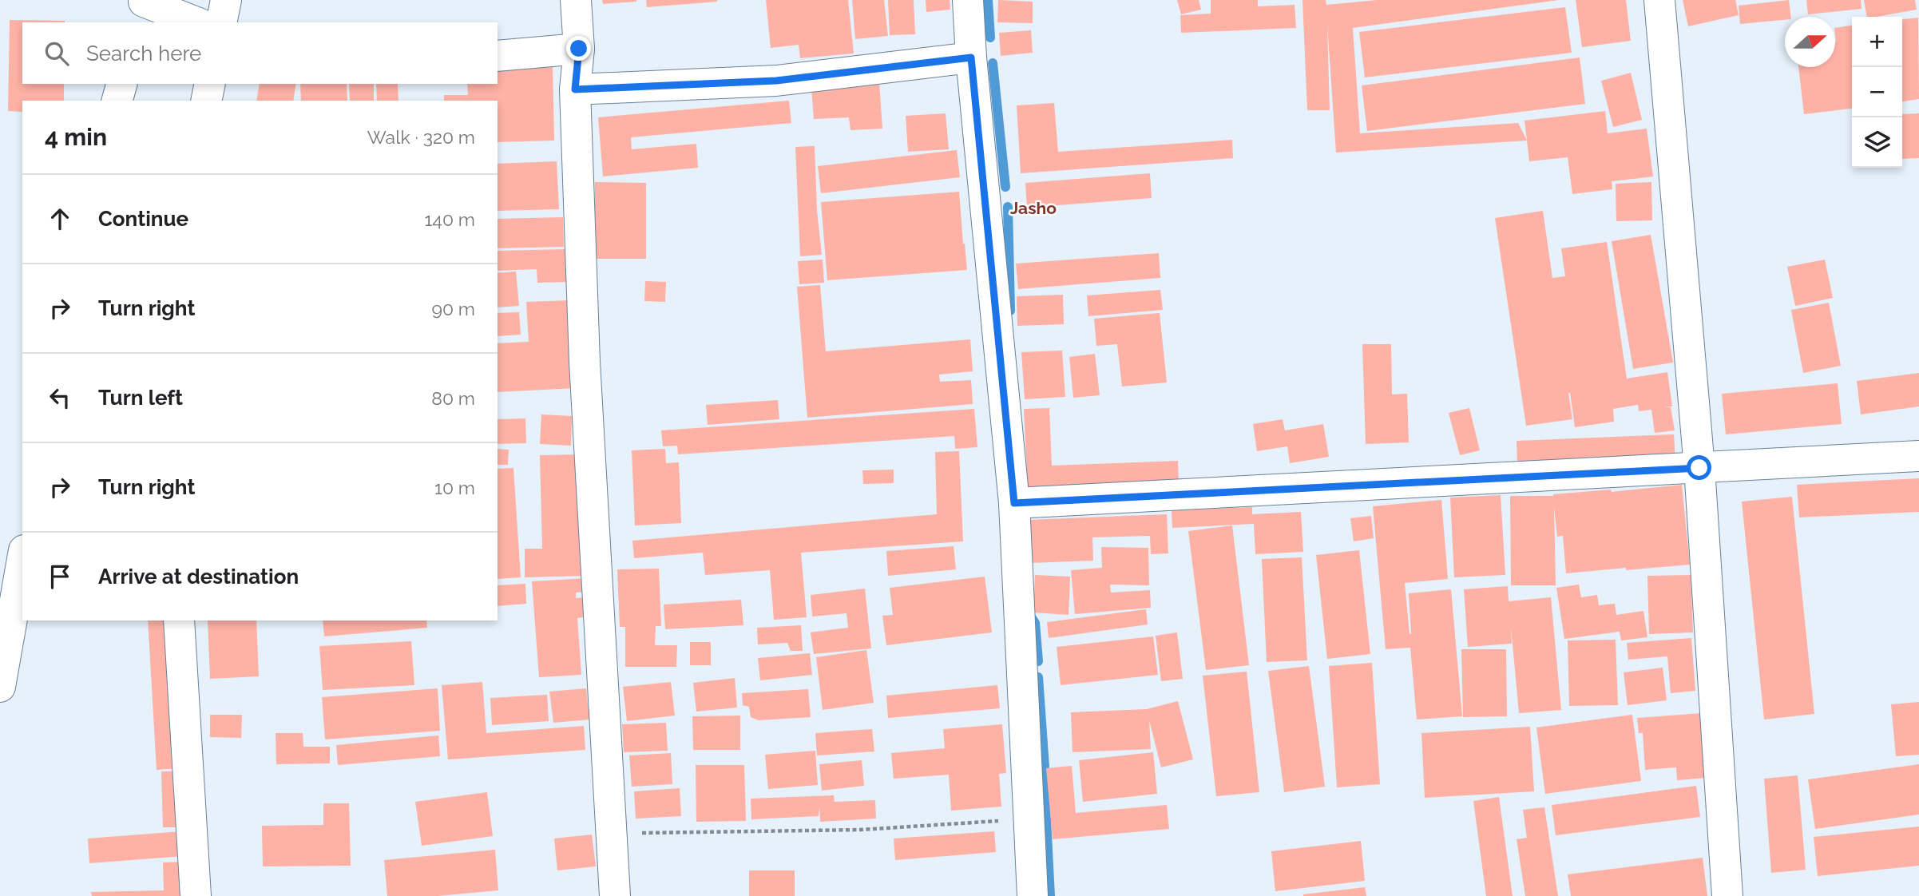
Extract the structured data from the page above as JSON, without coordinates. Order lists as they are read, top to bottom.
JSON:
{
  "districts": ["Jasho"],
  "north": "right",
  "page": {
    "map_buttons": ["+", "−"],
    "search": "Search here",
    "heading": ["4 min", "Walk · 320 m"],
    "list": [
      ["Continue", "140 m"],
      ["Turn right", "90 m"],
      ["Turn left", "80 m"],
      ["Turn right", "10 m"],
      "Arrive at destination"
    ]
  }
}
